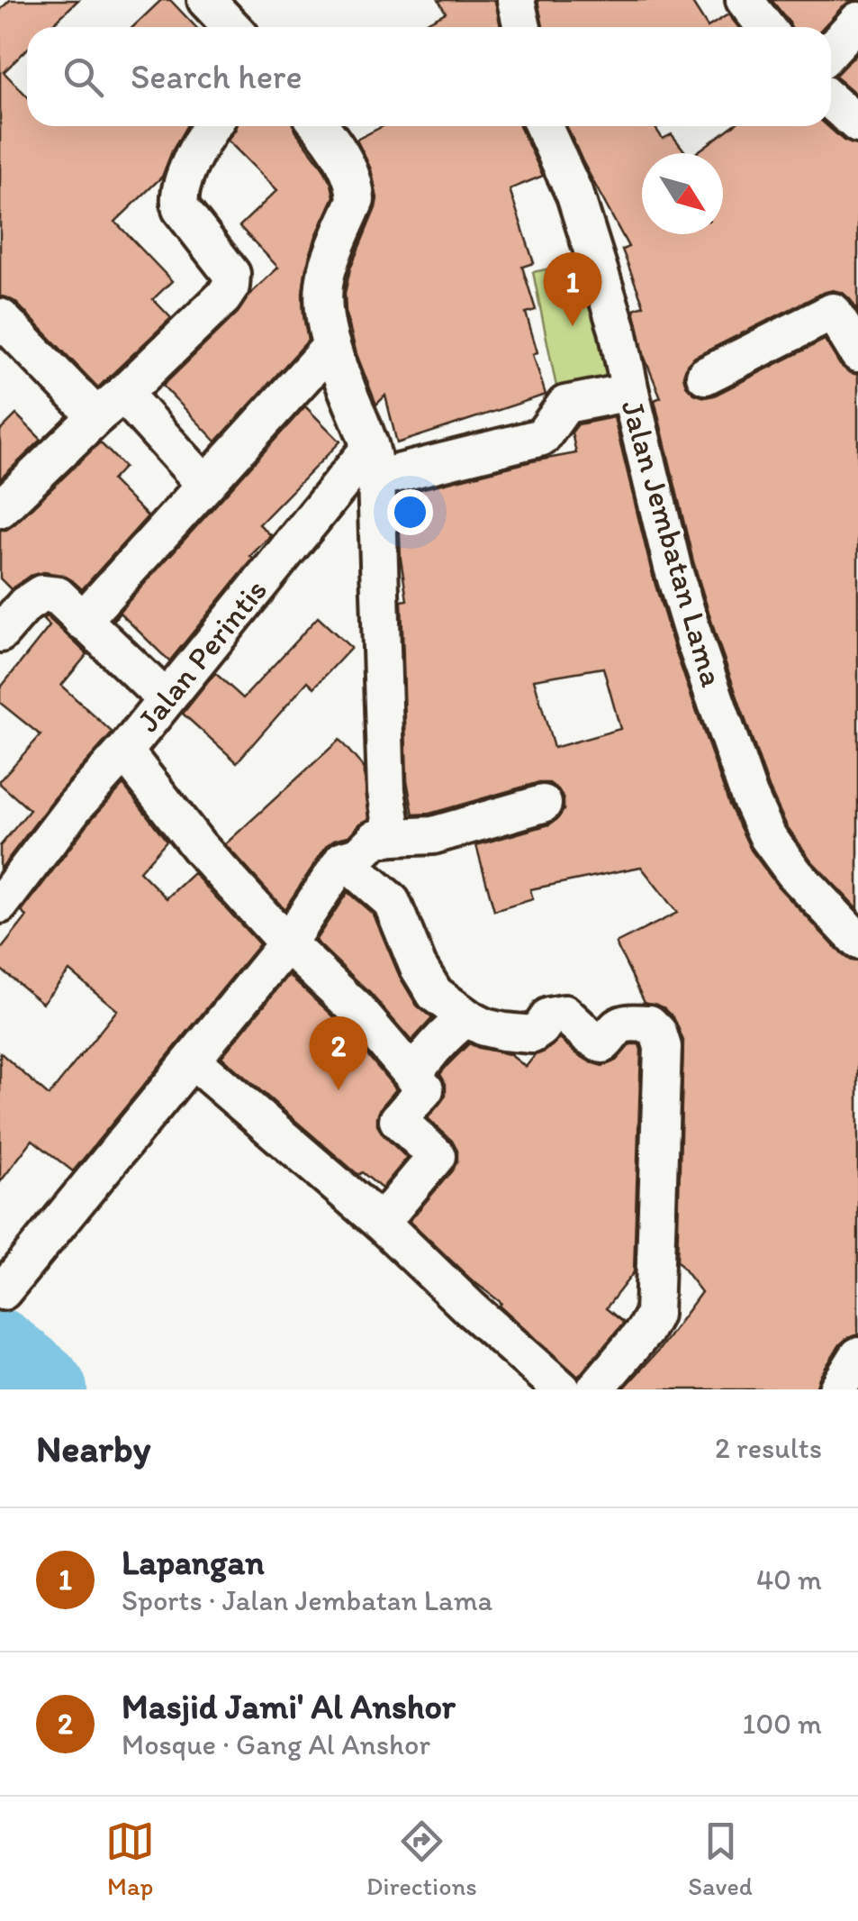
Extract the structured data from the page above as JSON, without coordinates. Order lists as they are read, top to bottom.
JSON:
{
  "streets": {
    "street": ["Jalan Jembatan Lama", "Jalan Perintis"]
  },
  "north": "bottom right",
  "page": {
    "search": "Search here",
    "pins": ["1", "2"],
    "heading": ["Nearby", "2 results"],
    "list": [
      {
        "mark": "1",
        "name": "Lapangan",
        "note": "Sports · Jalan Jembatan Lama",
        "value": "40 m"
      },
      {
        "mark": "2",
        "name": "Masjid Jami' Al Anshor",
        "note": "Mosque · Gang Al Anshor",
        "value": "100 m"
      }
    ],
    "nav": ["Map", "Directions", "Saved"]
  }
}
